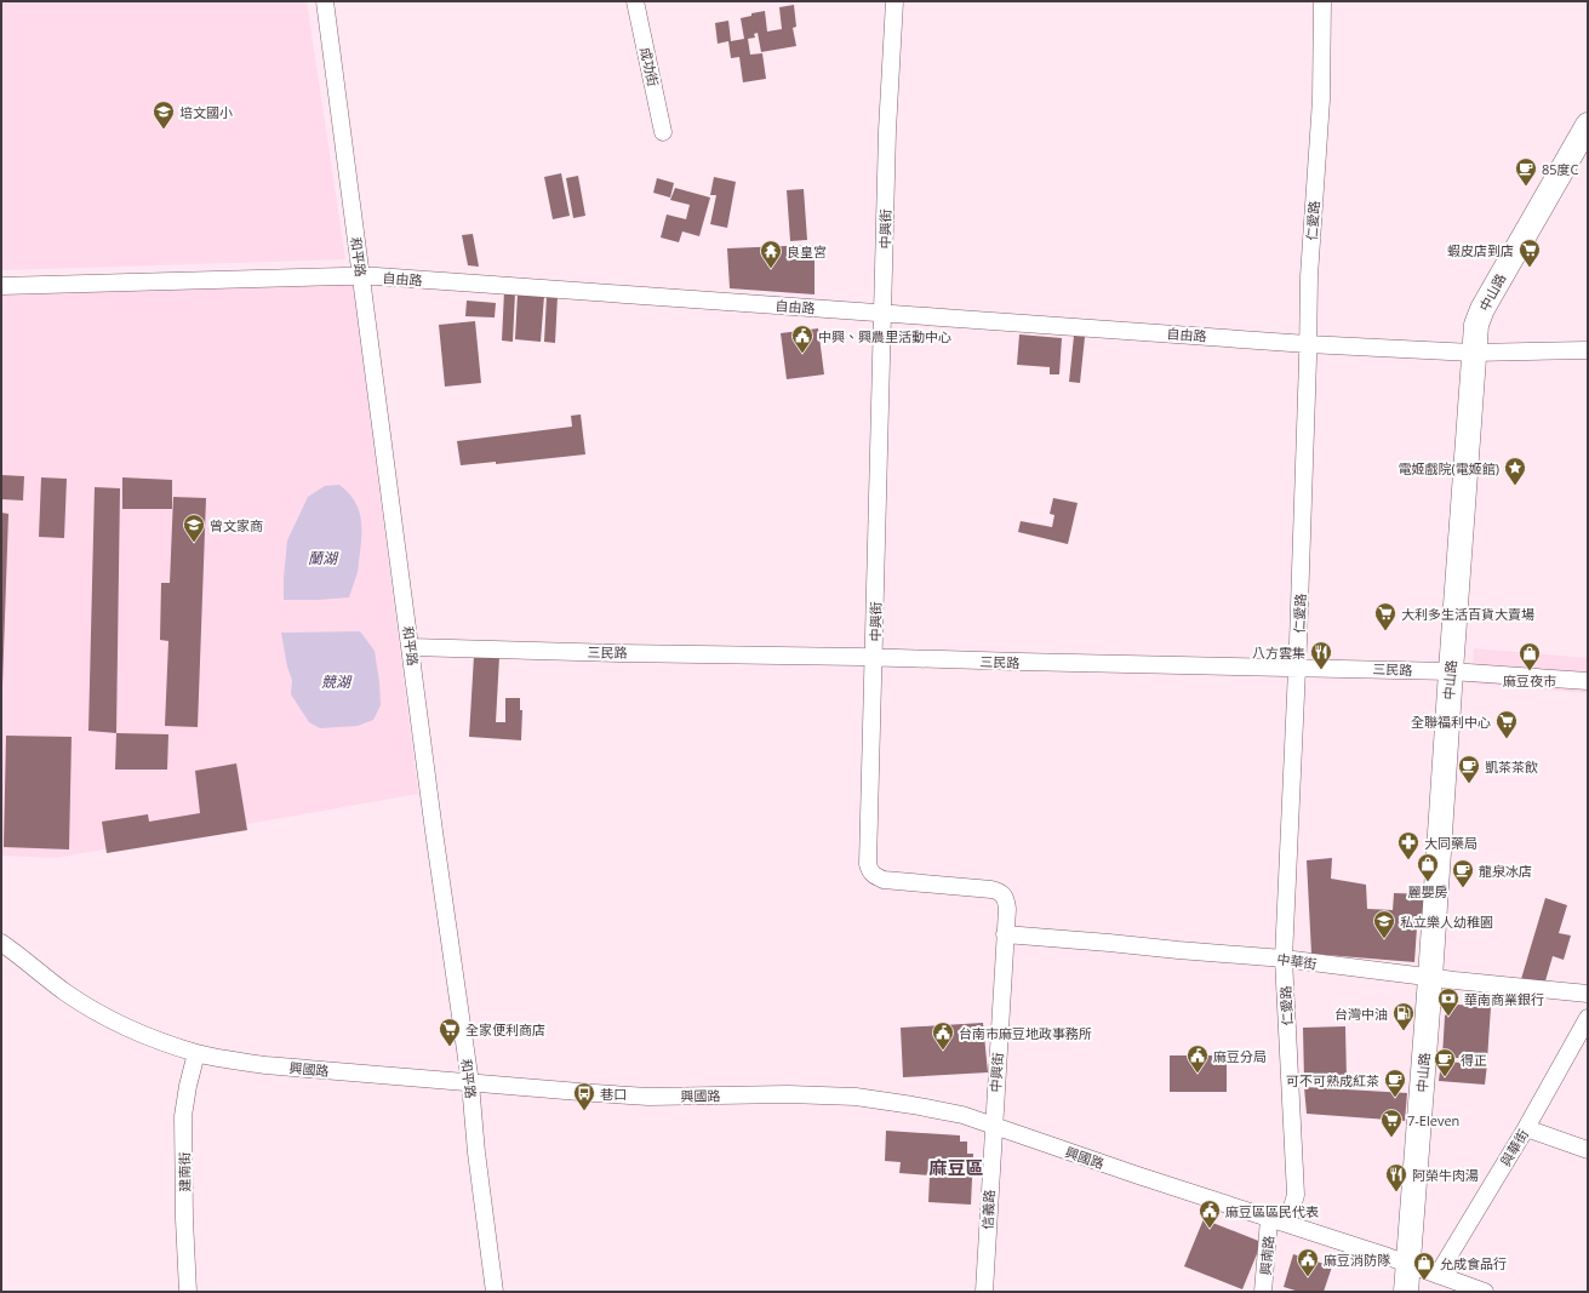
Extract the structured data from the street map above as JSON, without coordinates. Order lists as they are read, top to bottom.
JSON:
{
  "streets": {
    "main road": ["中山路"],
    "street": [
      "成功街",
      "仁愛路",
      "中興街",
      "和平路",
      "自由路",
      "三民路",
      "中華街",
      "興國路",
      "與華街",
      "建南街",
      "信義路",
      "興南路"
    ]
  },
  "crossings": [
    ["仁愛路", "自由路"],
    ["仁愛路", "三民路"],
    ["仁愛路", "中華街"],
    ["仁愛路", "興國路"],
    ["中興街", "自由路"],
    ["中興街", "三民路"],
    ["中興街", "中華街"],
    ["中興街", "興國路"],
    ["中興街", "信義路"],
    ["和平路", "自由路"],
    ["和平路", "三民路"],
    ["和平路", "興國路"],
    ["自由路", "中山路"],
    ["中山路", "三民路"],
    ["中山路", "中華街"],
    ["中山路", "興國路"],
    ["興國路", "與華街"],
    ["興國路", "建南街"],
    ["興國路", "信義路"],
    ["興國路", "興南路"]
  ],
  "districts": ["麻豆區"],
  "water": ["蘭湖", "競湖"],
  "places": {
    "school or university": ["培文國小", "曾文家商", "私立樂人幼稚園"],
    "cafe": [
      "85度C",
      "凱茶茶飲",
      "龍泉冰店",
      "得正",
      "可不可熟成紅茶"
    ],
    "supermarket": [
      "蝦皮店到店",
      "大利多生活百貨大賣場",
      "全聯福利中心",
      "全家便利商店",
      "7-Eleven"
    ],
    "temple": ["良皇宮"],
    "public building": [
      "中興、興農里活動中心",
      "台南市麻豆地政事務所",
      "麻豆分局",
      "麻豆區區民代表",
      "麻豆消防隊"
    ],
    "place": ["電姬戲院(電姬館)"],
    "restaurant": ["八方雲集", "阿榮牛肉湯"],
    "shop": ["麻豆夜市", "麗嬰房", "允成食品行"],
    "pharmacy": ["大同藥局"],
    "bank": ["華南商業銀行"],
    "fuel station": ["台灣中油"],
    "bus stop": ["巷口"]
  }
}
